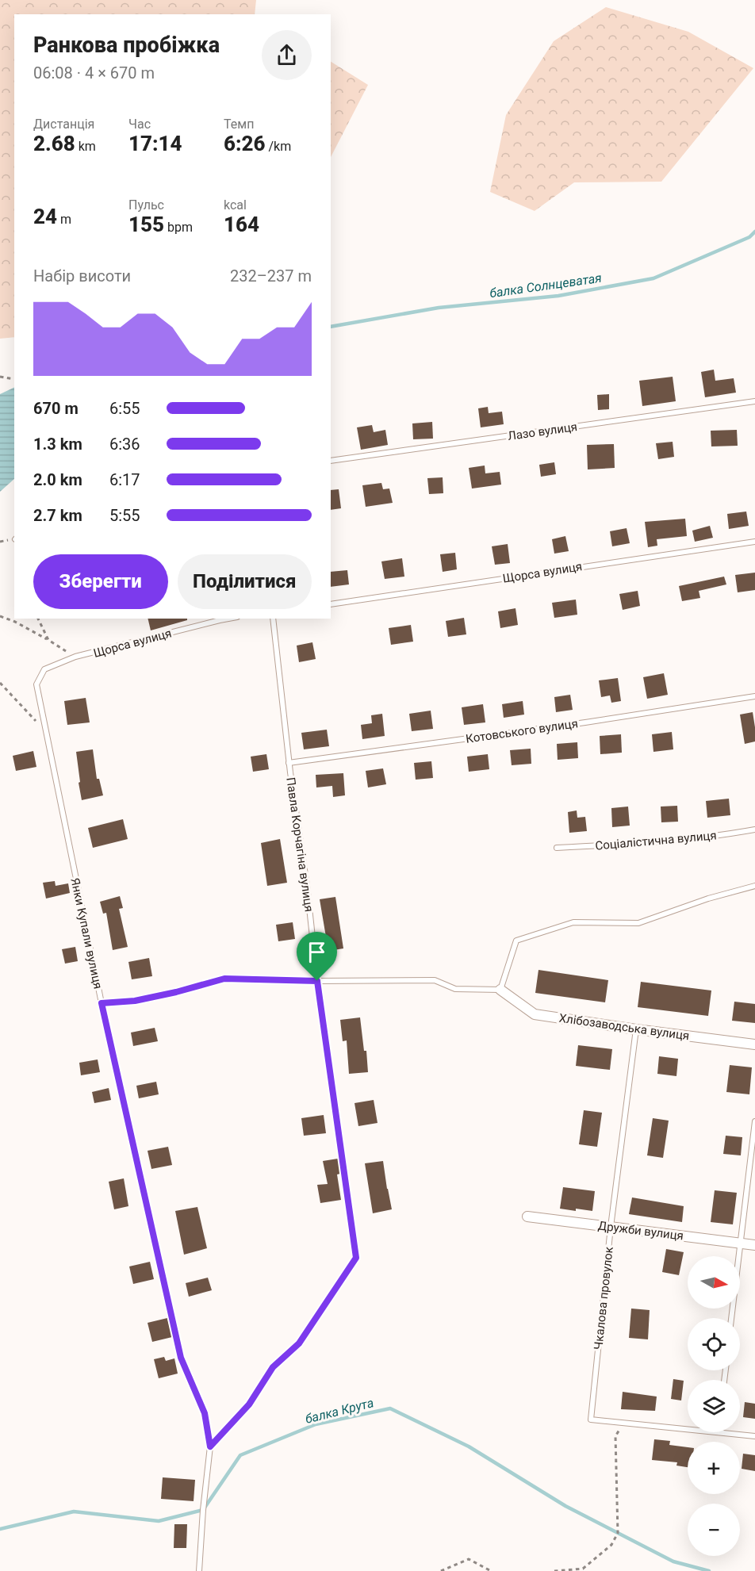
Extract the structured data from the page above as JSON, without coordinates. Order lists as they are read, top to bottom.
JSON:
{
  "streets": {
    "street": ["Хлібозаводська вулиця", "Дружби вулиця"],
    "lane": [
      "Лазо вулиця",
      "Щорса вулиця",
      "Котовського вулиця",
      "Соціалістична вулиця",
      "Павла Корчагіна вулиця",
      "Янки Купали вулиця",
      "Чкалова провулок"
    ]
  },
  "crossings": [
    ["Щорса вулиця", "Янки Купали вулиця"],
    ["Котовського вулиця", "Павла Корчагіна вулиця"],
    ["Хлібозаводська вулиця", "Чкалова провулок"],
    ["Дружби вулиця", "Чкалова провулок"]
  ],
  "water": ["балка Солнцеватая", "балка Крута"],
  "north": "right",
  "page": {
    "heading": ["Ранкова пробіжка", "06:08 · 4 × 670 m"],
    "stats": [
      ["Дистанція", "2.68 km"],
      ["Час", "17:14"],
      ["Темп", "6:26 /km"],
      ["24 m"],
      ["Пульс", "155 bpm"],
      ["kcal", "164"]
    ],
    "chart": ["Набір висоти", "232–237 m"],
    "list": [
      {
        "name": "670 m",
        "note": "6:55"
      },
      {
        "name": "1.3 km",
        "note": "6:36"
      },
      {
        "name": "2.0 km",
        "note": "6:17"
      },
      {
        "name": "2.7 km",
        "note": "5:55"
      }
    ],
    "buttons": ["Зберегти", "Поділитися"],
    "map_buttons": ["+", "−"]
  }
}
